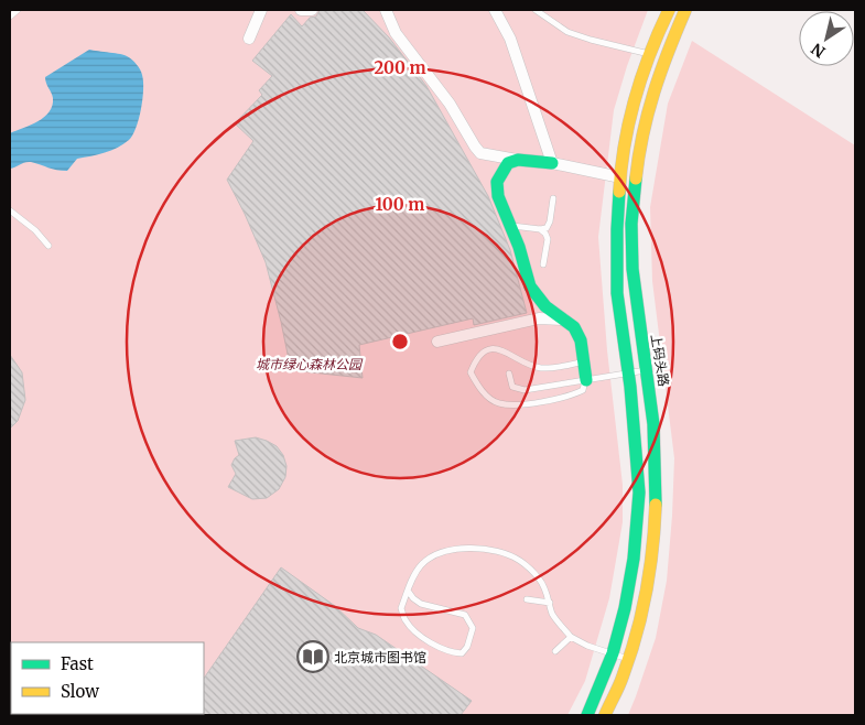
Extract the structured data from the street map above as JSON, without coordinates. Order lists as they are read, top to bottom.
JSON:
{
  "streets": {
    "main road": ["上码头路"]
  },
  "parks": ["城市绿心森林公园"],
  "places": {
    "library": ["北京城市图书馆"]
  },
  "legend": ["Fast", "Slow"],
  "north": "bottom left",
  "rings": ["200 m", "100 m"]
}
